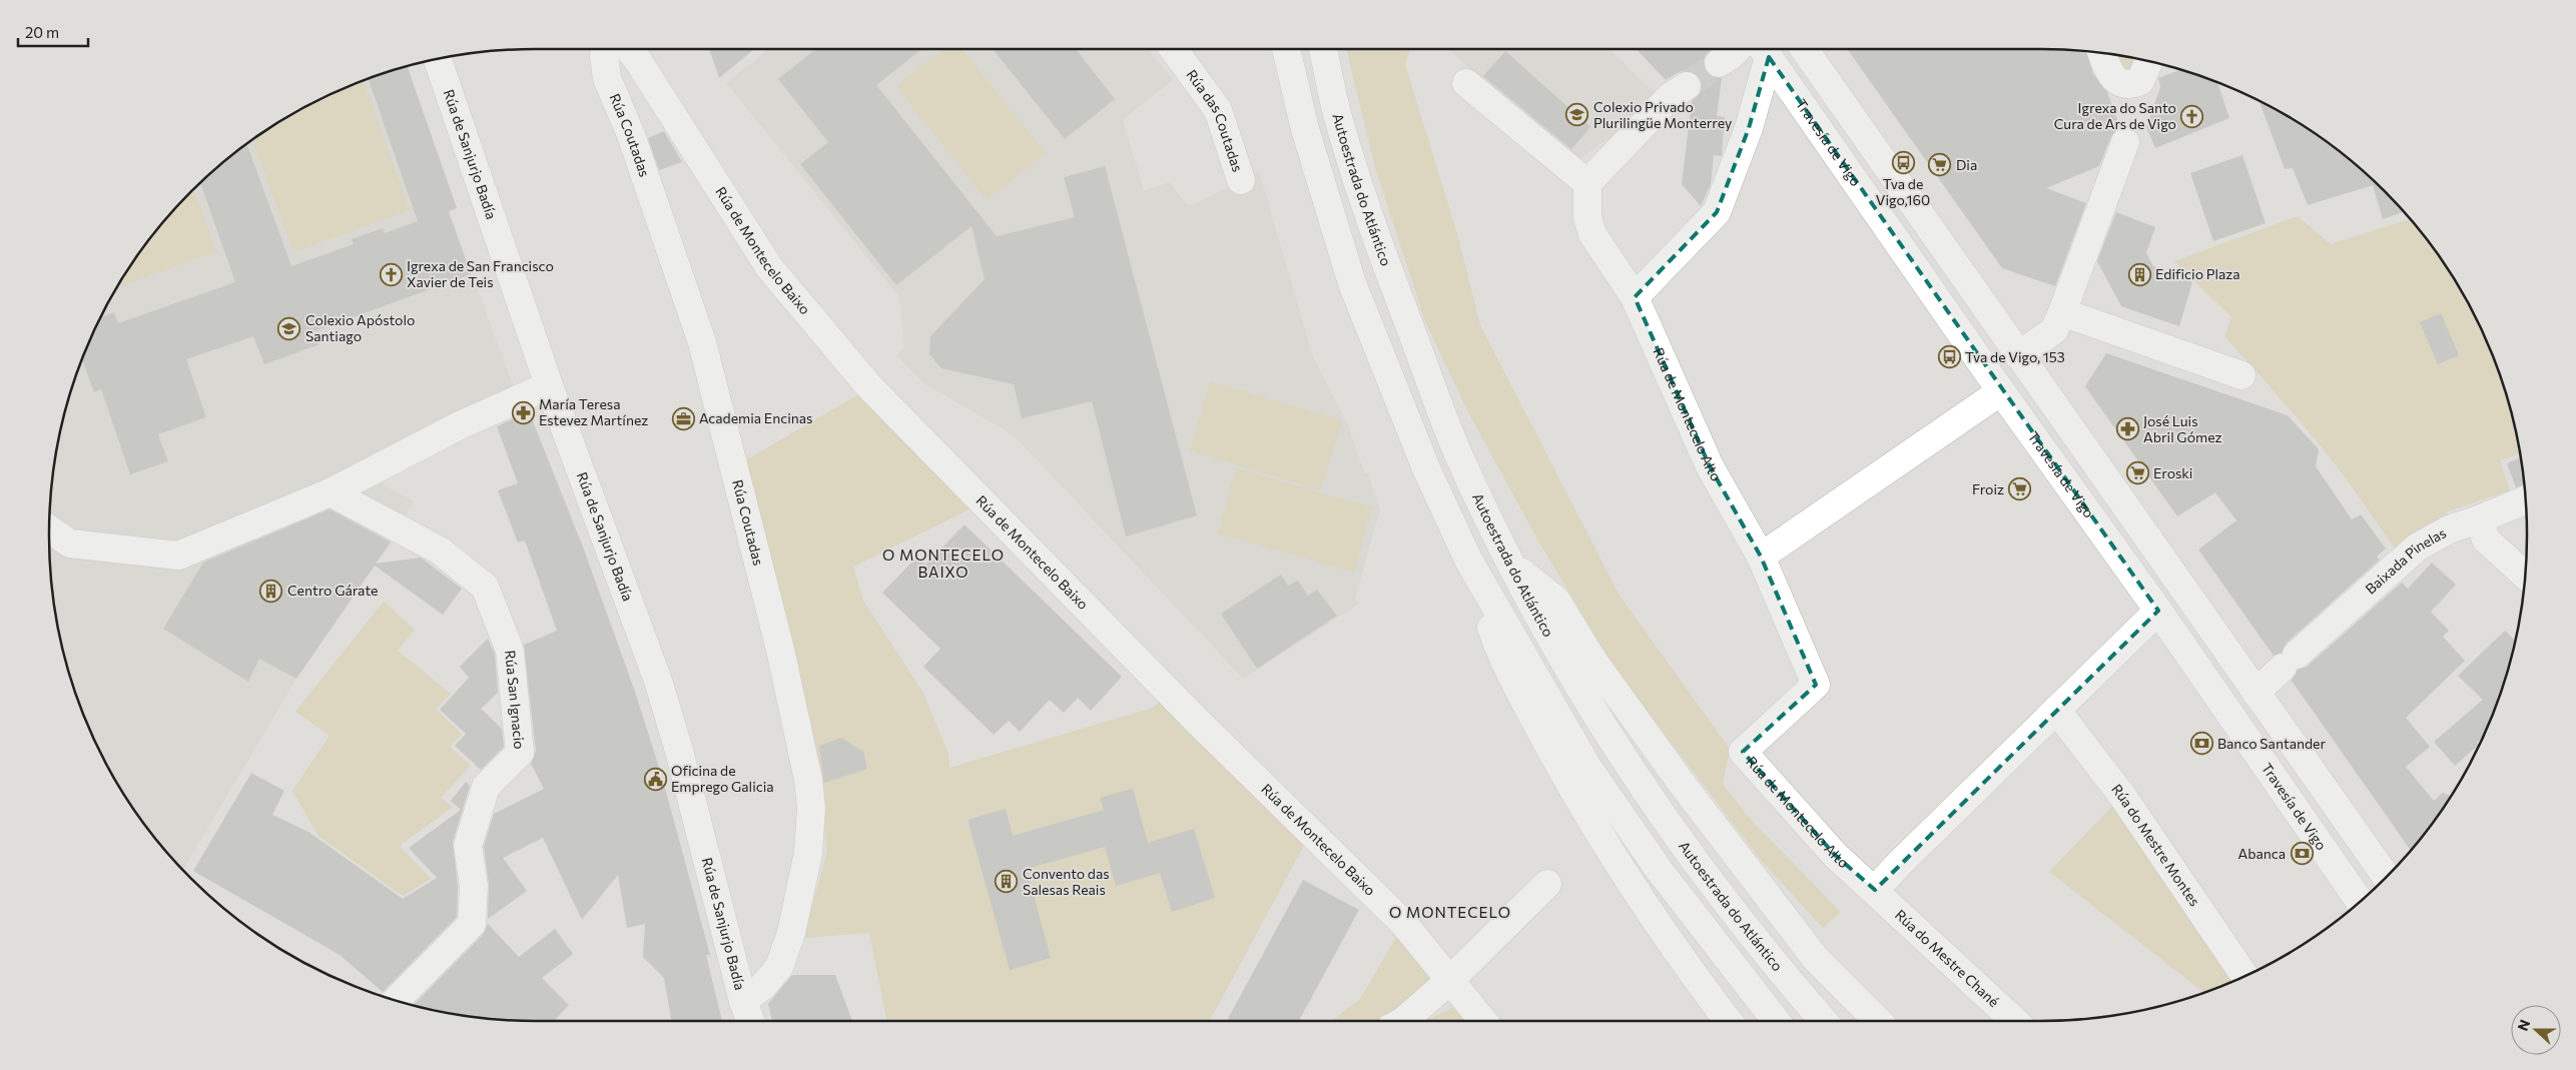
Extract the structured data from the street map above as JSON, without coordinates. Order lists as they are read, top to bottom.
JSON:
{
  "streets": {
    "main road": [
      "Rúa das Coutadas",
      "Rúa Coutadas",
      "Travesía de Vigo",
      "Rúa de Sanjurjo Badía",
      "Autoestrada do Atlántico",
      "Rúa de Montecelo Baixo",
      "Rúa de Montecelo Alto",
      "Baixada Pinelas",
      "Rúa San Ignacio",
      "Rúa do Mestre Montes",
      "Rúa do Mestre Chané"
    ]
  },
  "crossings": [
    ["Rúa Coutadas", "Rúa de Sanjurjo Badía"],
    ["Rúa de Montecelo Alto", "Rúa do Mestre Chané"]
  ],
  "districts": ["O MONTECELO BAIXO", "O MONTECELO"],
  "places": {
    "school or university": ["Colexio Privado Plurilingüe Monterrey", "Colexio Apóstolo Santiago"],
    "church": ["Igrexa do Santo Cura de Ars de Vigo", "Igrexa de San Francisco Xavier de Teis"],
    "bus stop": ["Tva de Vigo,160", "Tva de Vigo, 153"],
    "supermarket": ["Dia", "Eroski", "Froiz"],
    "building": ["Edificio Plaza", "Centro Gárate", "Convento das Salesas Reais"],
    "pharmacy": ["María Teresa Estevez Martínez", "José Luis Abril Gómez"],
    "office": ["Academia Encinas"],
    "bank": ["Banco Santander", "Abanca"],
    "public building": ["Oficina de Emprego Galicia"]
  },
  "scale_bar": "20 m",
  "north": "left"
}
